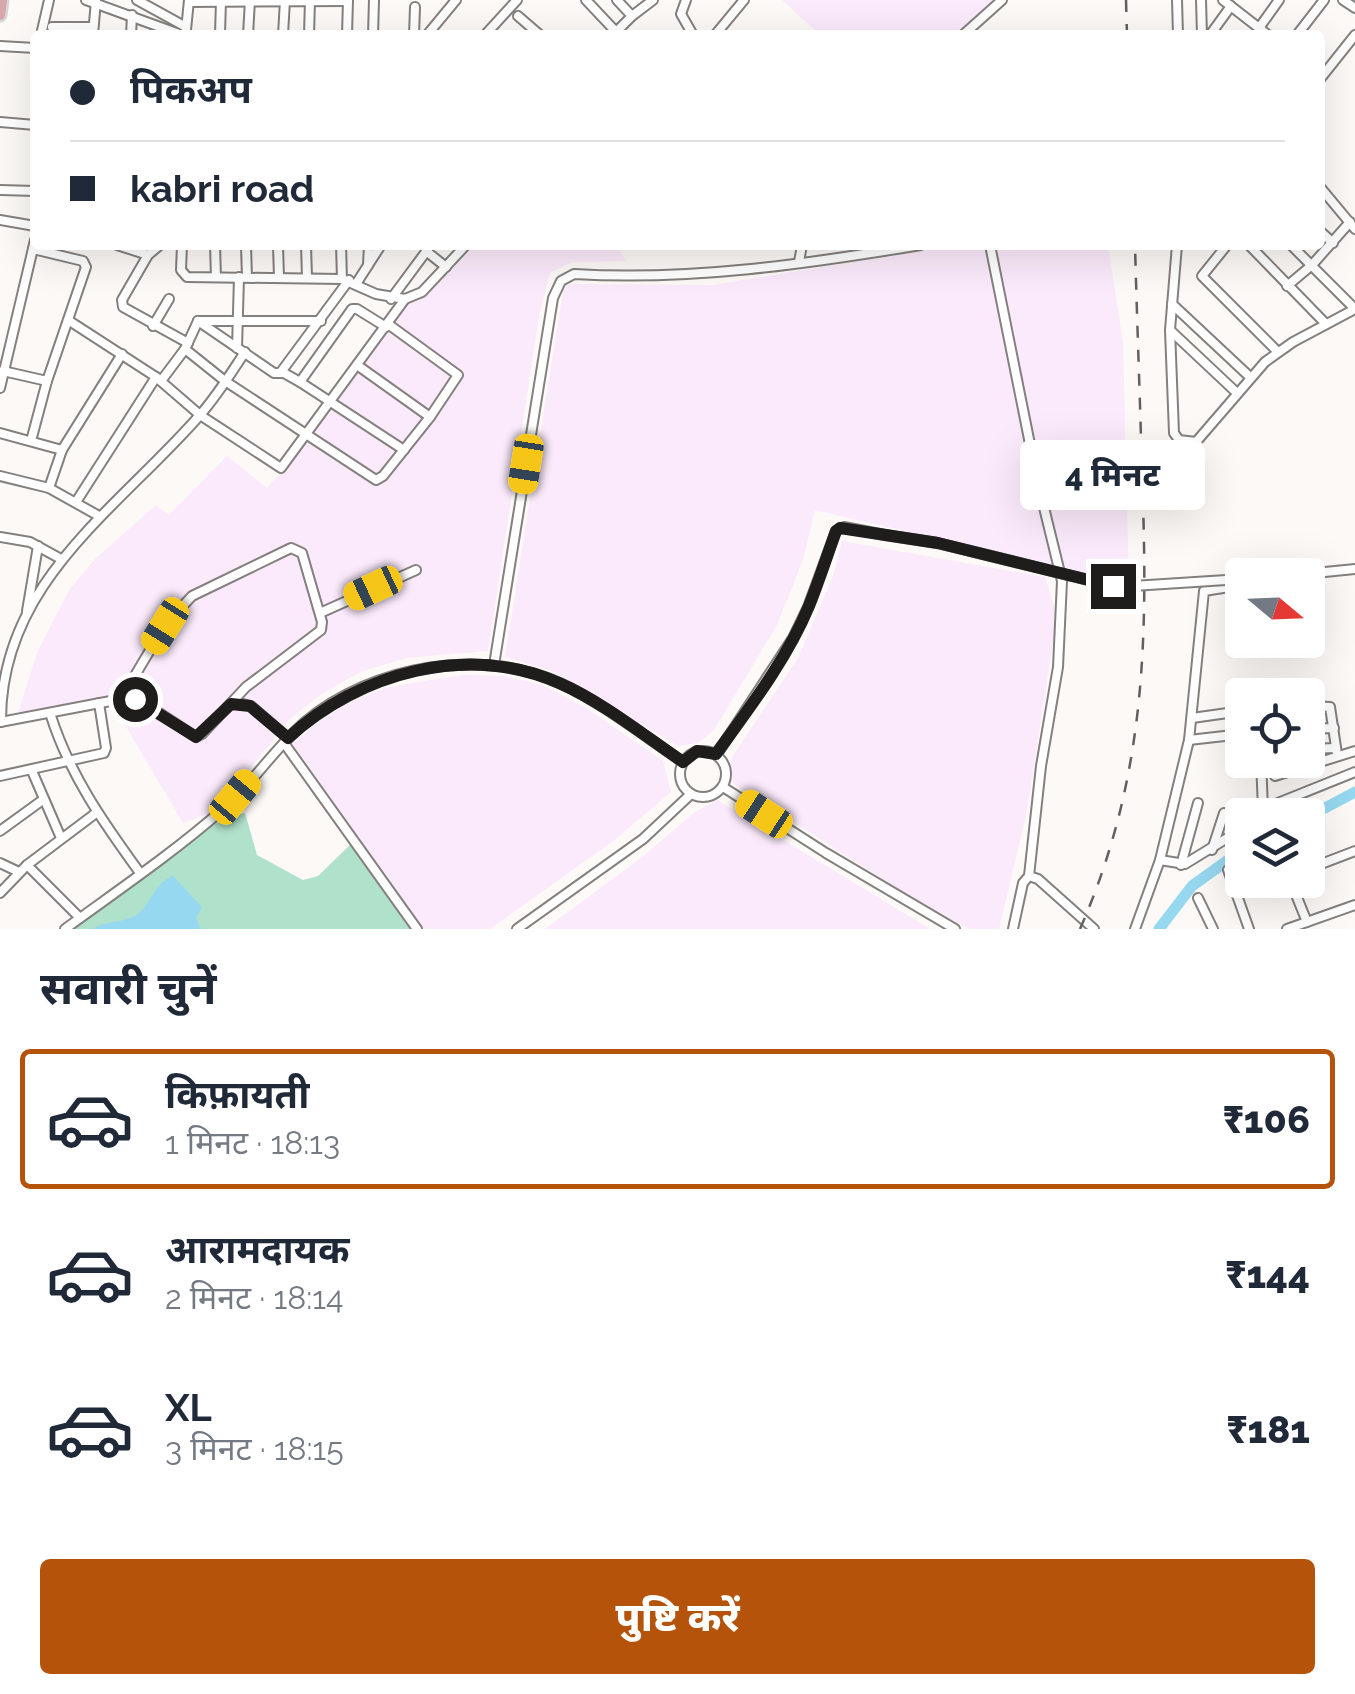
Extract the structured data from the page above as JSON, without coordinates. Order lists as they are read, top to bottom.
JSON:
{
  "north": "right",
  "page": {
    "banner": ["पिकअप", "kabri road"],
    "bubble": "4 मिनट",
    "heading": "सवारी चुनें",
    "list": [
      {
        "name": "किफ़ायती",
        "note": "1 मिनट · 18:13",
        "value": "₹106"
      },
      {
        "name": "आरामदायक",
        "note": "2 मिनट · 18:14",
        "value": "₹144"
      },
      {
        "name": "XL",
        "note": "3 मिनट · 18:15",
        "value": "₹181"
      }
    ],
    "buttons": "पुष्टि करें"
  }
}
